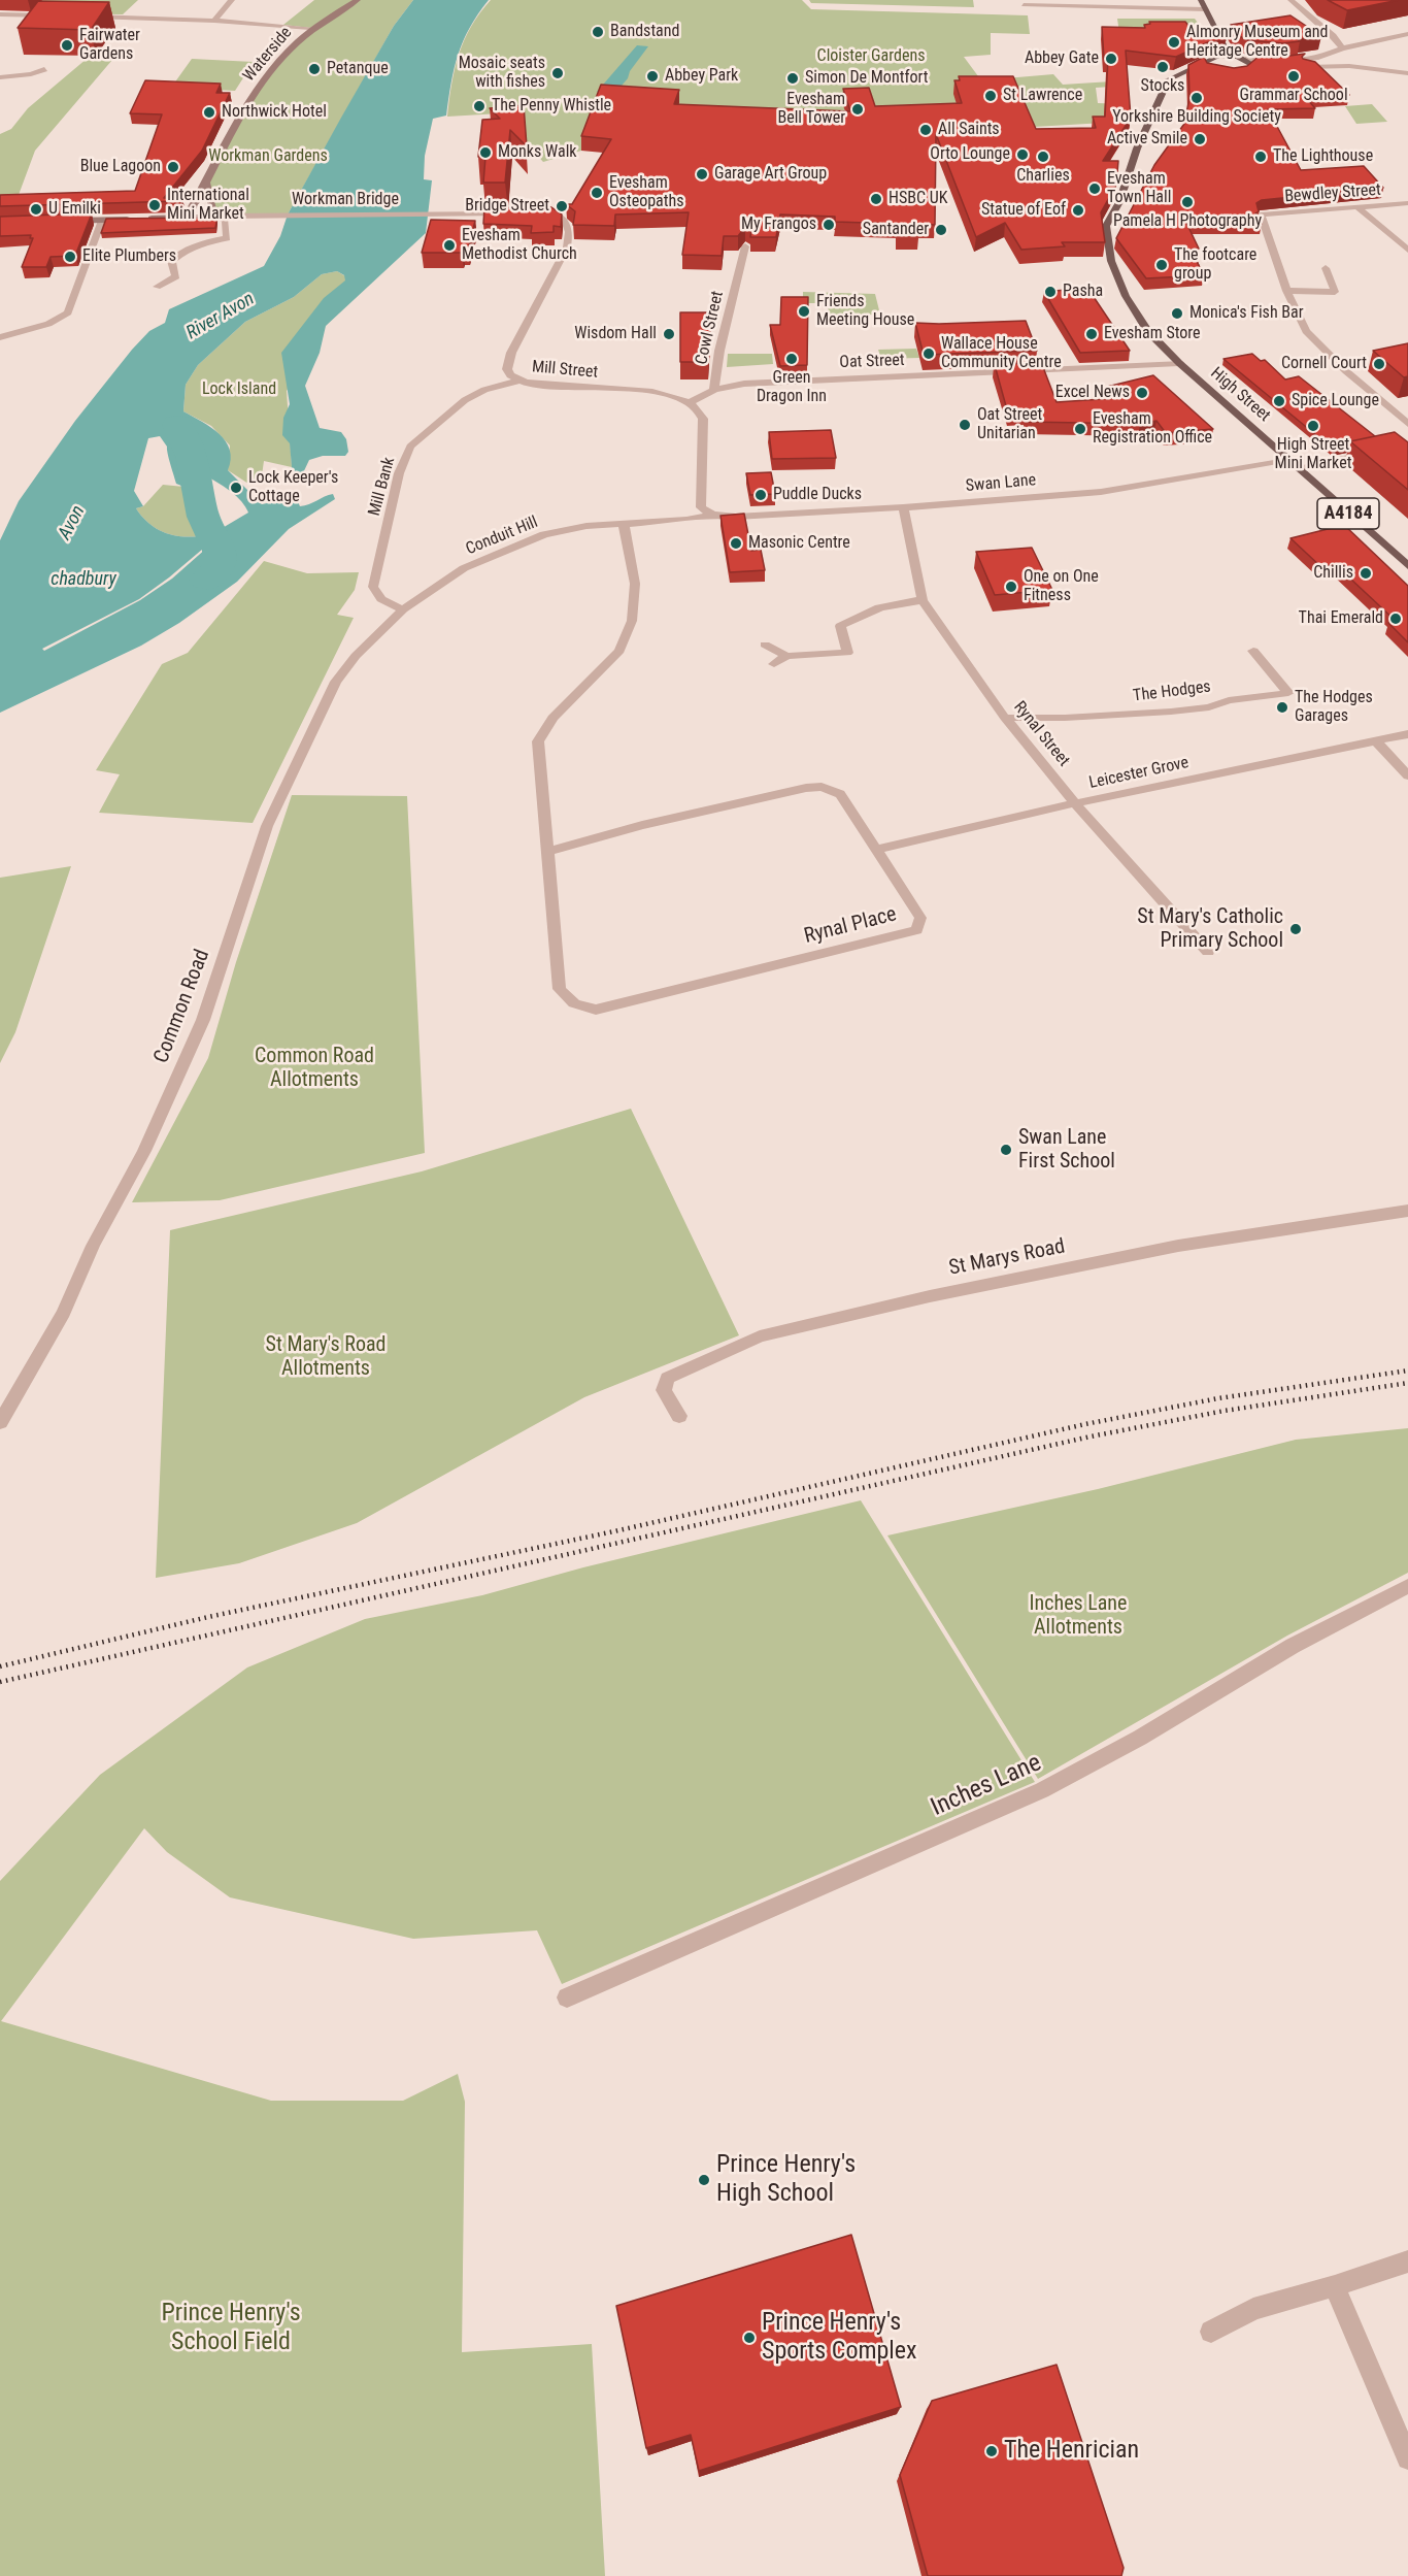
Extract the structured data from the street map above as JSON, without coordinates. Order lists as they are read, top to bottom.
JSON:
{
  "streets": {
    "main road": ["Waterside", "High Street", "A4184"],
    "street": [
      "Bewdley Street",
      "Workman Bridge",
      "Cowl Street",
      "Oat Street",
      "Mill Street",
      "Swan Lane",
      "Mill Bank",
      "Conduit Hill",
      "The Hodges",
      "Rynal Street",
      "Leicester Grove",
      "Rynal Place",
      "Common Road",
      "St Marys Road",
      "Inches Lane"
    ]
  },
  "crossings": [
    ["Cowl Street", "Oat Street"],
    ["Cowl Street", "Mill Street"],
    ["Oat Street", "High Street"],
    ["Mill Street", "Mill Bank"],
    ["High Street", "Swan Lane"],
    ["High Street", "A4184"],
    ["Swan Lane", "Rynal Street"],
    ["Mill Bank", "Conduit Hill"],
    ["Mill Bank", "Common Road"],
    ["Conduit Hill", "Rynal Place"],
    ["Conduit Hill", "Common Road"],
    ["The Hodges", "Rynal Street"],
    ["Rynal Street", "Leicester Grove"],
    ["Leicester Grove", "Rynal Place"]
  ],
  "water": ["River Avon", "Avon", "chadbury"],
  "parks": [
    "Cloister Gardens",
    "Workman Gardens",
    "Lock Island",
    "Common Road Allotments",
    "St Mary's Road Allotments",
    "Inches Lane Allotments",
    "Prince Henry's School Field"
  ],
  "places": [
    "Bandstand",
    "Almonry Museum and Heritage Centre",
    "Fairwater Gardens",
    "Abbey Gate",
    "Stocks",
    "Petanque",
    "Mosaic seats with fishes",
    "Abbey Park",
    "Grammar School",
    "Simon De Montfort",
    "St Lawrence",
    "Yorkshire Building Society",
    "The Penny Whistle",
    "Evesham Bell Tower",
    "Northwick Hotel",
    "All Saints",
    "Active Smile",
    "Monks Walk",
    "Orto Lounge",
    "Charlies",
    "The Lighthouse",
    "Blue Lagoon",
    "Garage Art Group",
    "Evesham Town Hall",
    "Evesham Osteopaths",
    "HSBC UK",
    "Pamela H Photography",
    "International Mini Market",
    "Bridge Street",
    "U Emilki",
    "Statue of Eof",
    "My Frangos",
    "Santander",
    "Evesham Methodist Church",
    "Elite Plumbers",
    "The footcare group",
    "Pasha",
    "Friends Meeting House",
    "Monica's Fish Bar",
    "Wisdom Hall",
    "Evesham Store",
    "Wallace House Community Centre",
    "Green Dragon Inn",
    "Cornell Court",
    "Excel News",
    "Spice Lounge",
    "Oat Street Unitarian",
    "High Street Mini Market",
    "Evesham Registration Office",
    "Lock Keeper's Cottage",
    "Puddle Ducks",
    "Masonic Centre",
    "Chillis",
    "One on One Fitness",
    "Thai Emerald",
    "The Hodges Garages",
    "St Mary's Catholic Primary School",
    "Swan Lane First School",
    "Prince Henry's High School",
    "Prince Henry's Sports Complex",
    "The Henrician"
  ]
}
